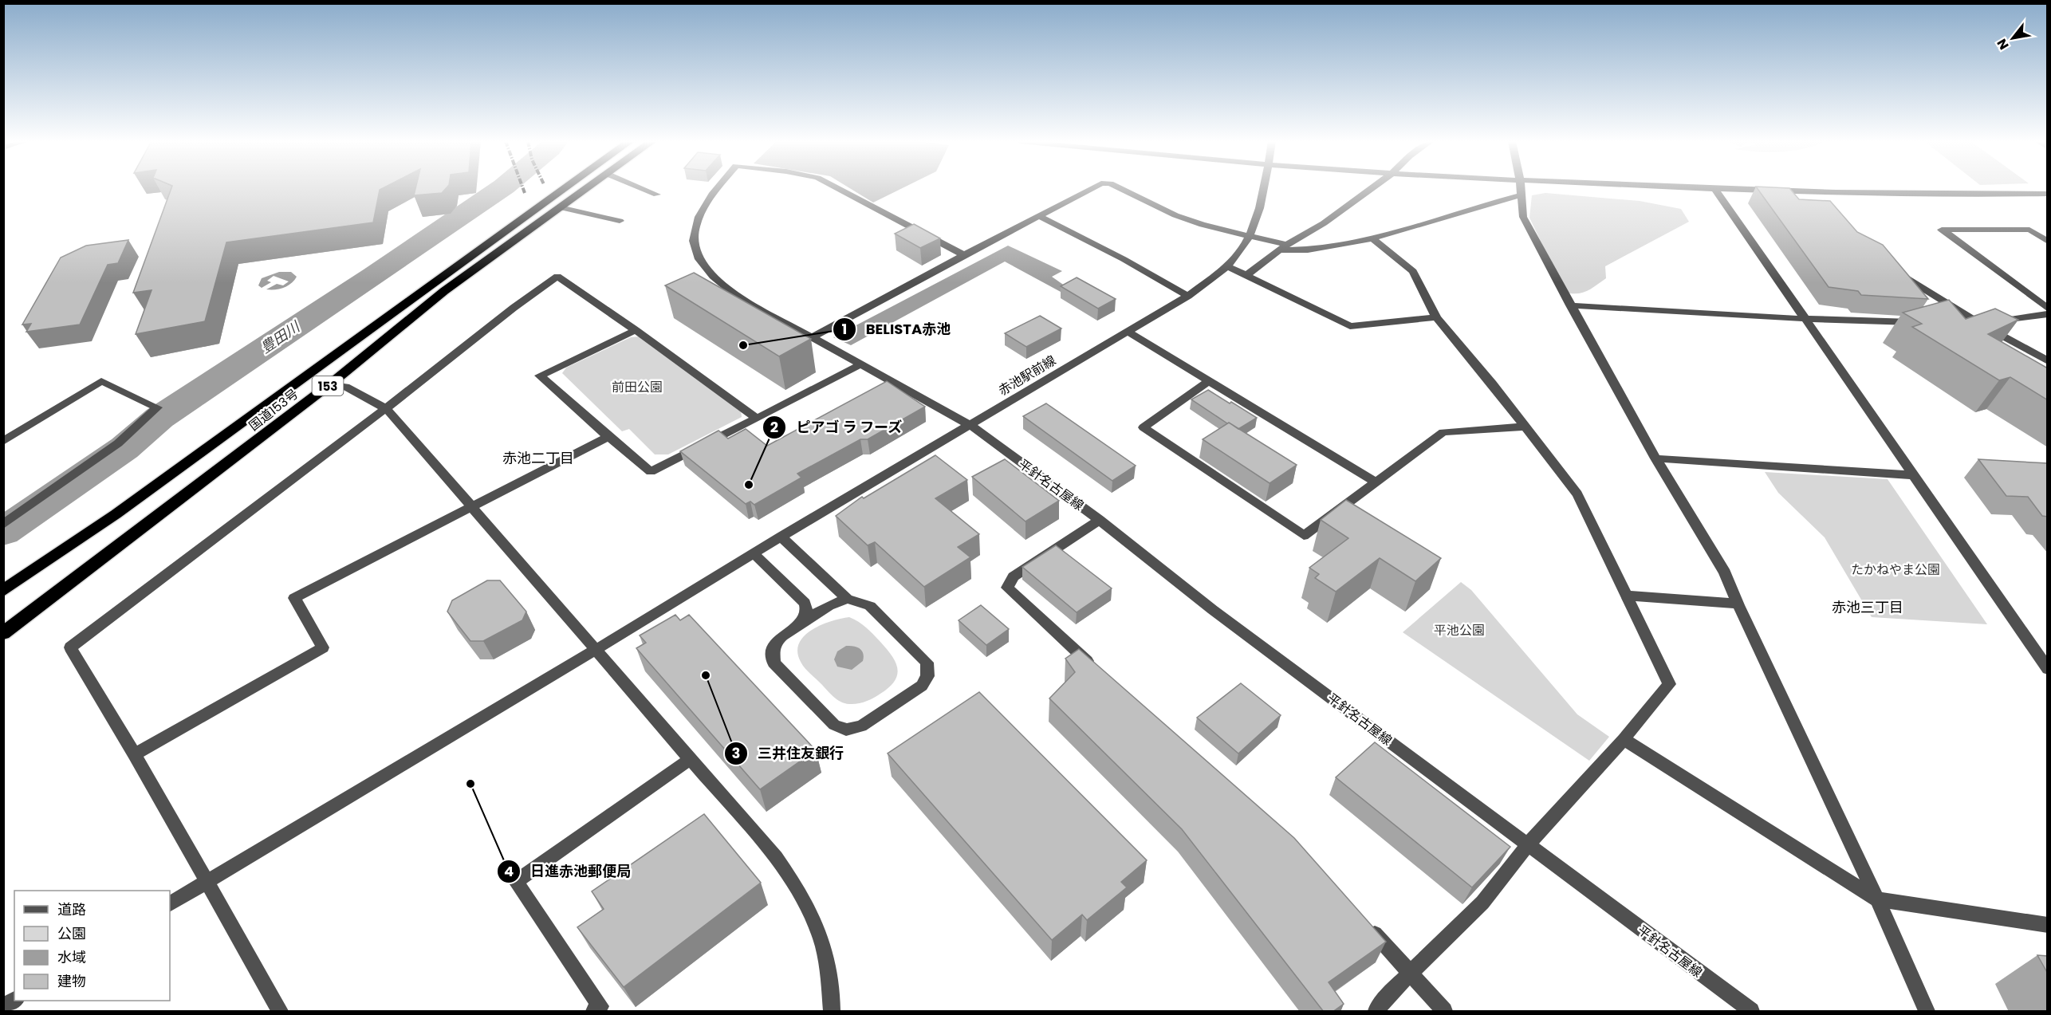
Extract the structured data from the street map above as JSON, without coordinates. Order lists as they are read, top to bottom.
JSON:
{
  "streets": {
    "highway": ["153", "国道153号"],
    "street": ["赤池駅前線", "平針名古屋線"]
  },
  "crossings": [
    ["赤池駅前線", "平針名古屋線"]
  ],
  "districts": ["赤池二丁目", "赤池三丁目"],
  "water": ["豊田川"],
  "parks": ["前田公園", "たかねやま公園", "平池公園"],
  "places": [
    "BELISTA赤池",
    "ピアゴ ラ フーズ",
    "三井住友銀行",
    "日進赤池郵便局"
  ],
  "legend": [
    "道路",
    "公園",
    "水域",
    "建物"
  ],
  "north": "bottom left"
}
